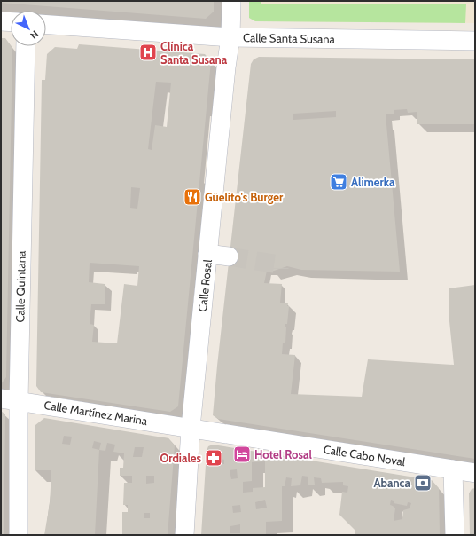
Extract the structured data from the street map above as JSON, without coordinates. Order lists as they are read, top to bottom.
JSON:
{
  "streets": {
    "street": [
      "Calle Santa Susana",
      "Calle Rosal",
      "Calle Quintana",
      "Calle Martínez Marina",
      "Calle Cabo Noval"
    ]
  },
  "crossings": [
    ["Calle Santa Susana", "Calle Rosal"],
    ["Calle Rosal", "Calle Martínez Marina"],
    ["Calle Rosal", "Calle Cabo Noval"],
    ["Calle Quintana", "Calle Martínez Marina"],
    ["Calle Martínez Marina", "Calle Cabo Noval"]
  ],
  "places": {
    "hospital": ["Clínica Santa Susana"],
    "supermarket": ["Alimerka"],
    "restaurant": ["Güelito's Burger"],
    "hotel": ["Hotel Rosal"],
    "pharmacy": ["Ordiales"],
    "bank": ["Abanca"]
  },
  "north": "bottom right"
}
